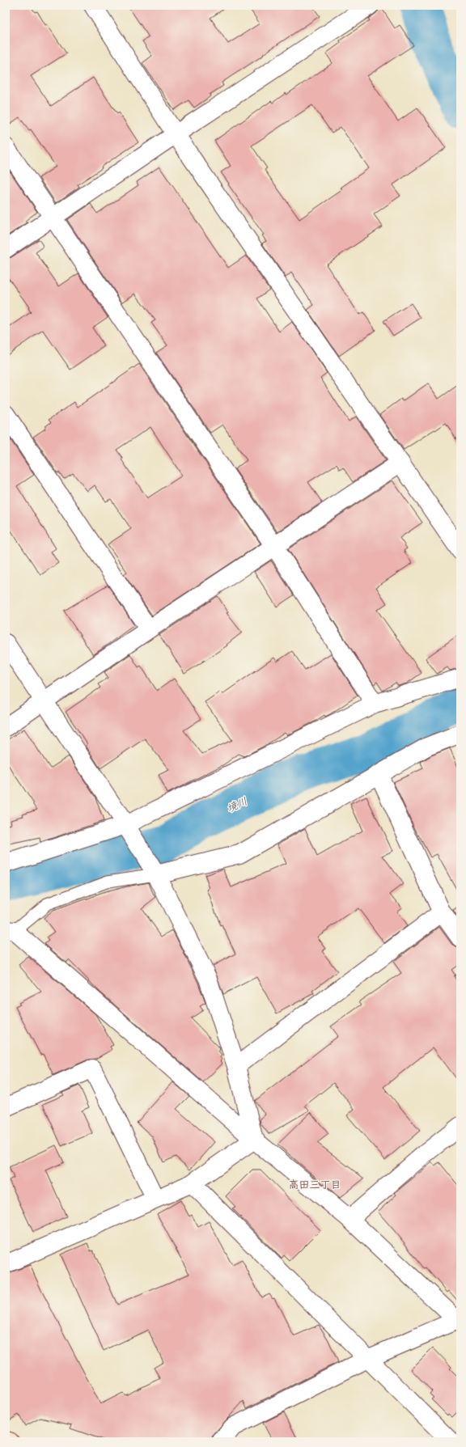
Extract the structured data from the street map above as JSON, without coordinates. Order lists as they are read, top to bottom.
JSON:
{
  "districts": ["高田三丁目"],
  "water": ["境川"]
}
